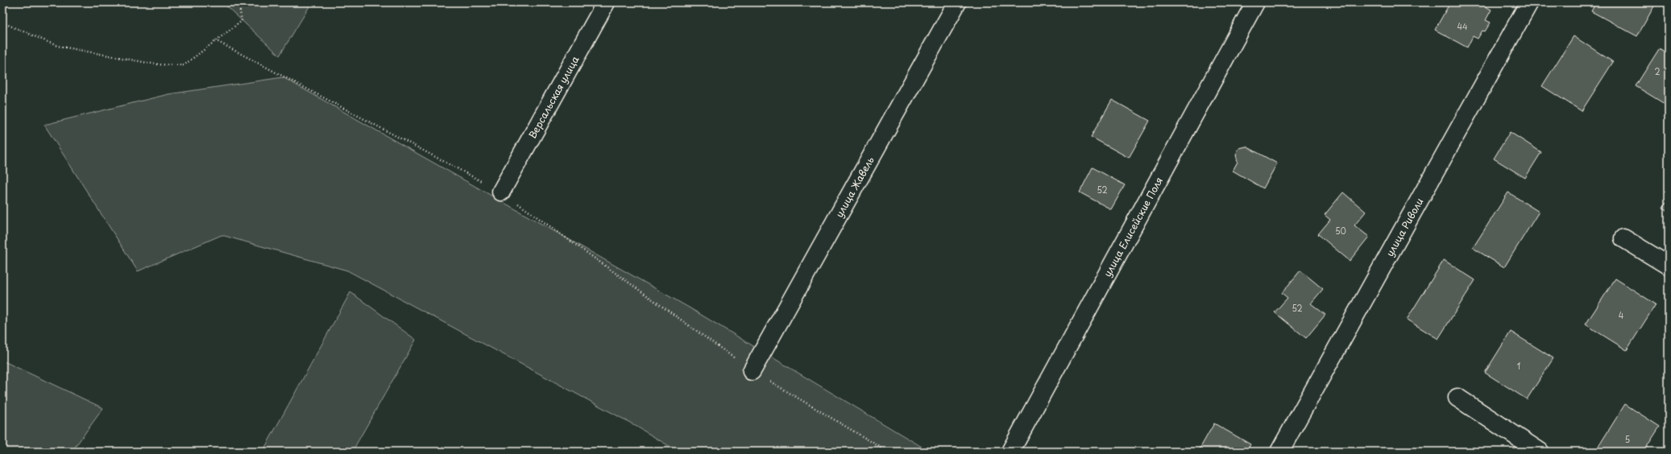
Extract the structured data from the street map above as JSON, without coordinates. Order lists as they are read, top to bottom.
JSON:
{
  "streets": {
    "street": [
      "Версальская улица",
      "улица Жавель",
      "улица Елисейские Поля",
      "улица Риволи"
    ]
  },
  "house_numbers": [
    "44",
    "2",
    "52",
    "50",
    "52",
    "4",
    "1",
    "5"
  ]
}
